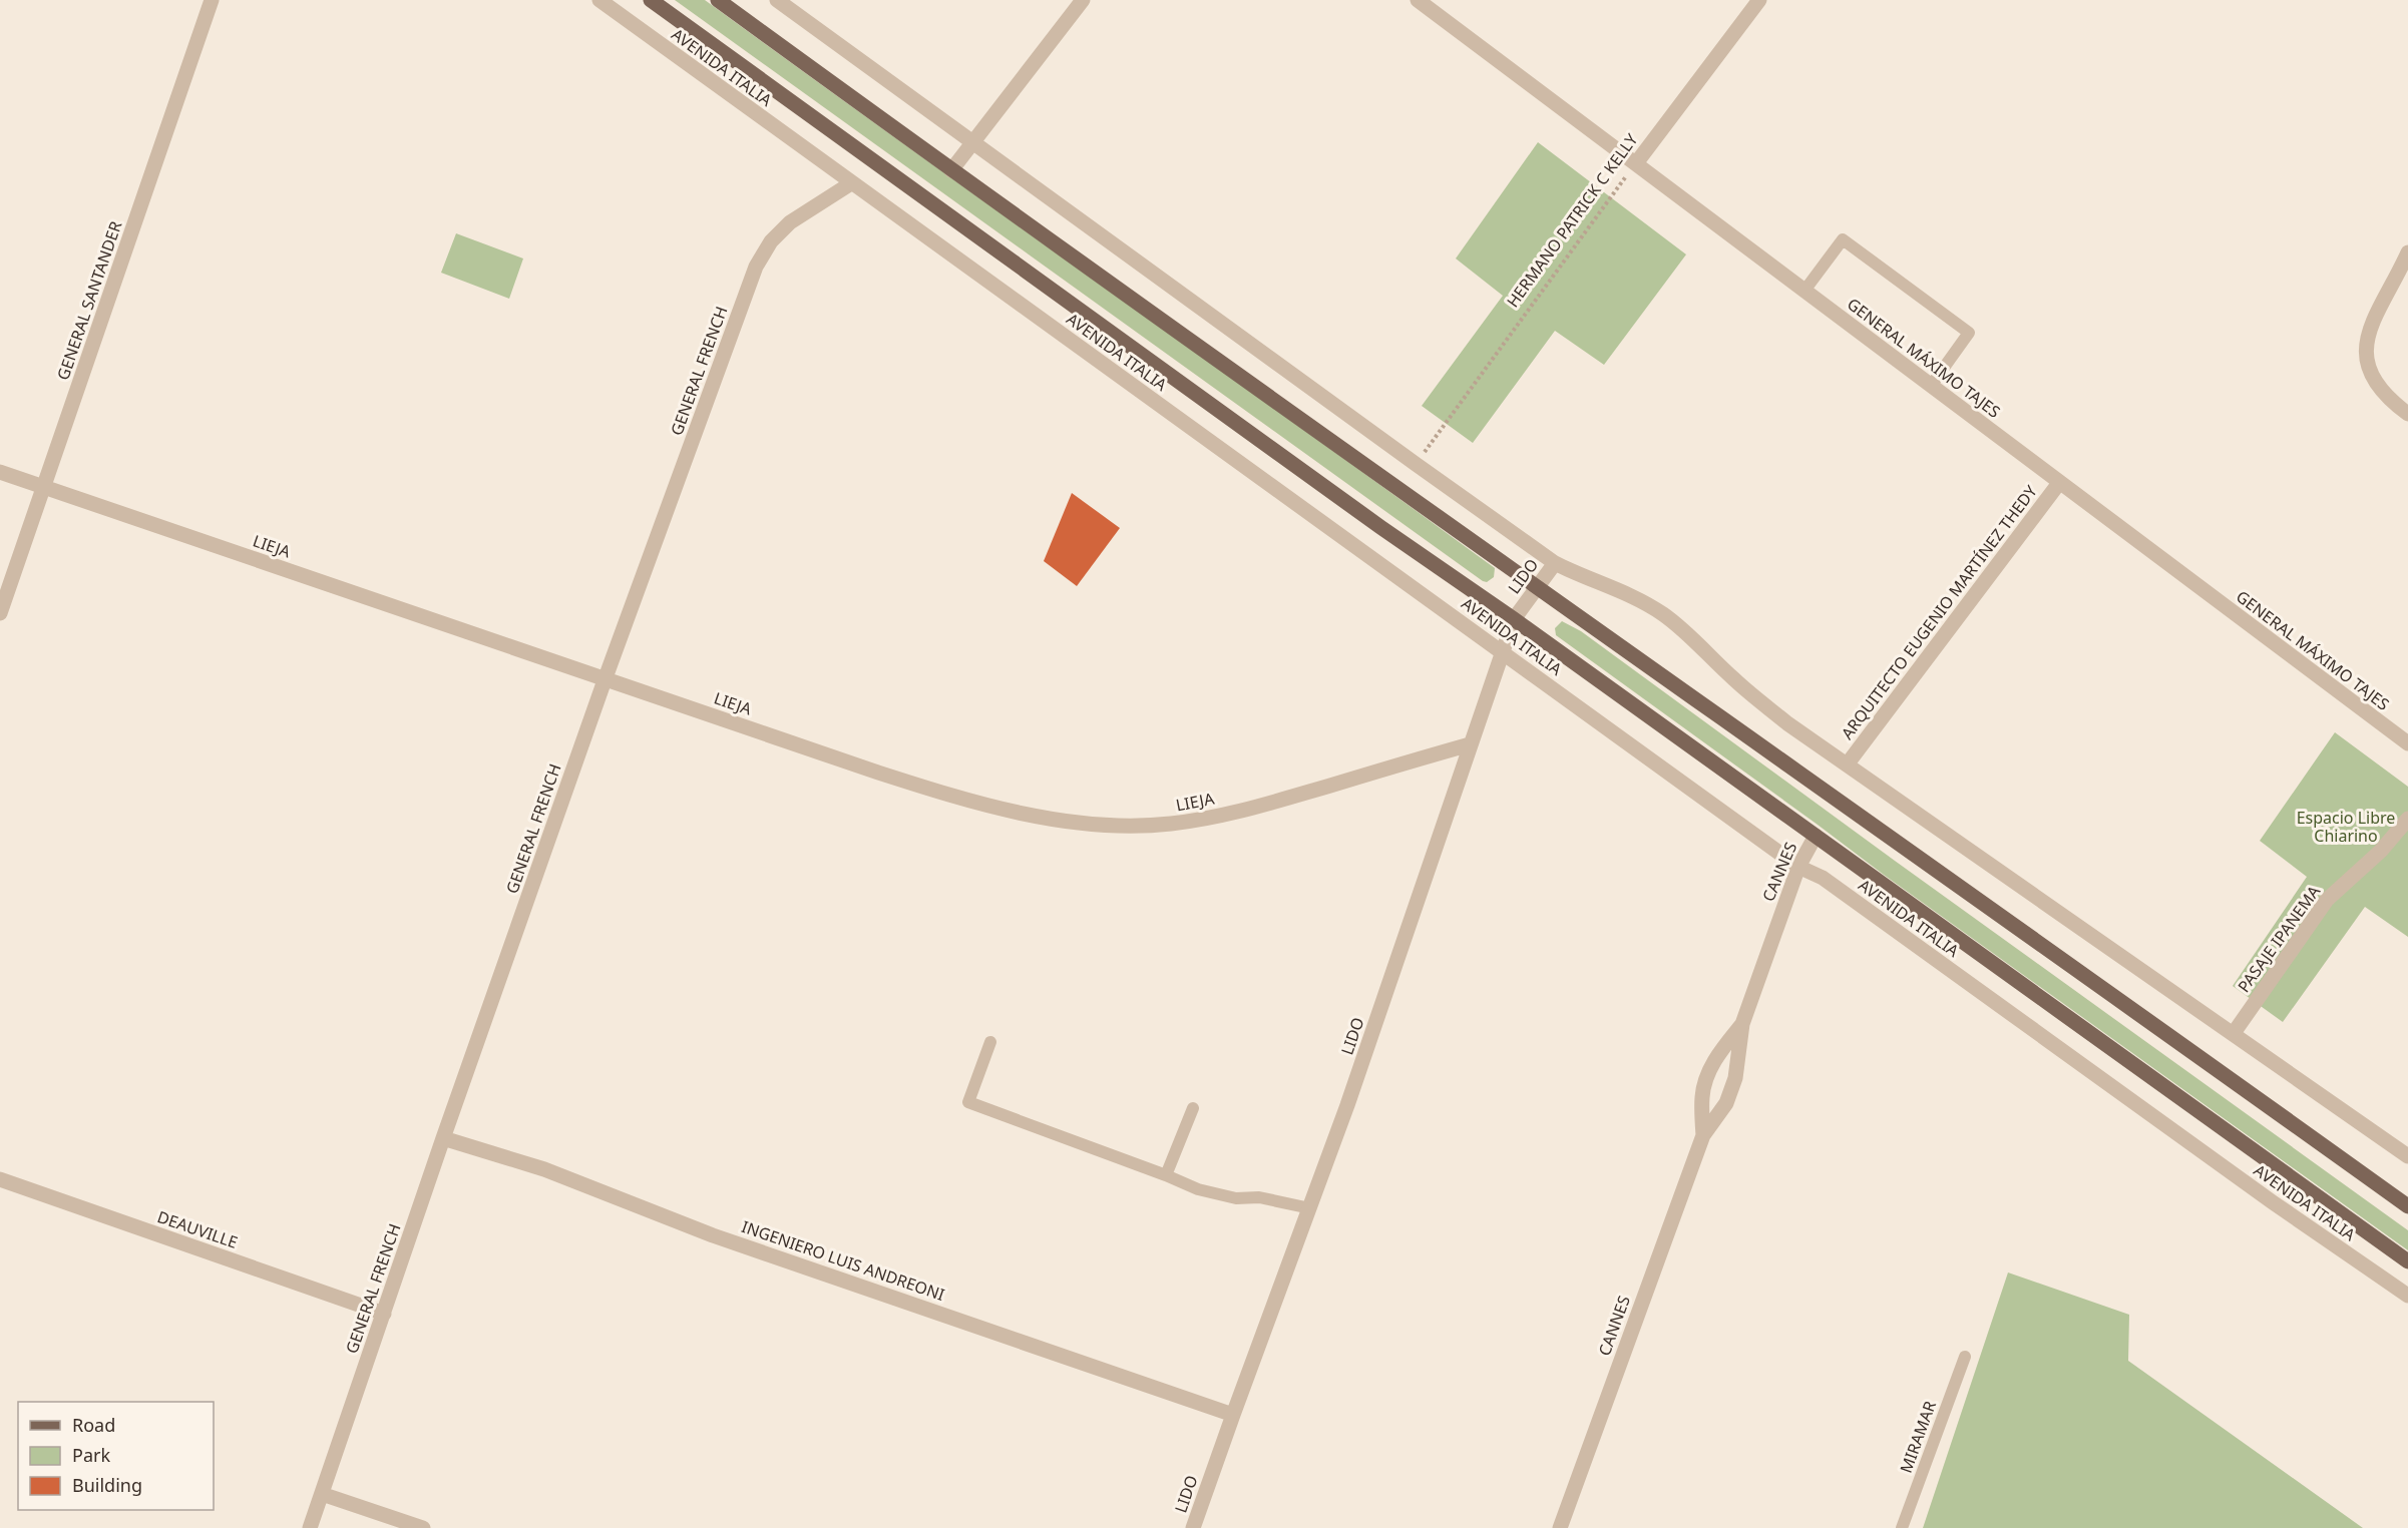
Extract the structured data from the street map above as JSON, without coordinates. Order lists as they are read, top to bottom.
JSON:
{
  "streets": {
    "main road": ["AVENIDA ITALIA"],
    "street": [
      "HERMANO PATRICK C KELLY",
      "GENERAL SANTANDER",
      "GENERAL MÁXIMO TAJES",
      "GENERAL FRENCH",
      "LIEJA",
      "LIDO",
      "ARQUITECTO EUGENIO MARTÍNEZ THEDY",
      "CANNES",
      "PASAJE IPANEMA",
      "DEAUVILLE",
      "INGENIERO LUIS ANDREONI"
    ],
    "lane": ["MIRAMAR"]
  },
  "crossings": [
    ["AVENIDA ITALIA", "GENERAL FRENCH"],
    ["AVENIDA ITALIA", "LIDO"],
    ["AVENIDA ITALIA", "CANNES"],
    ["HERMANO PATRICK C KELLY", "GENERAL MÁXIMO TAJES"],
    ["GENERAL SANTANDER", "LIEJA"],
    ["GENERAL MÁXIMO TAJES", "ARQUITECTO EUGENIO MARTÍNEZ THEDY"],
    ["GENERAL FRENCH", "LIEJA"],
    ["GENERAL FRENCH", "DEAUVILLE"],
    ["GENERAL FRENCH", "INGENIERO LUIS ANDREONI"],
    ["LIEJA", "LIDO"],
    ["LIDO", "INGENIERO LUIS ANDREONI"]
  ],
  "parks": ["Espacio Libre Chiarino"],
  "legend": ["Road", "Park", "Building"]
}
